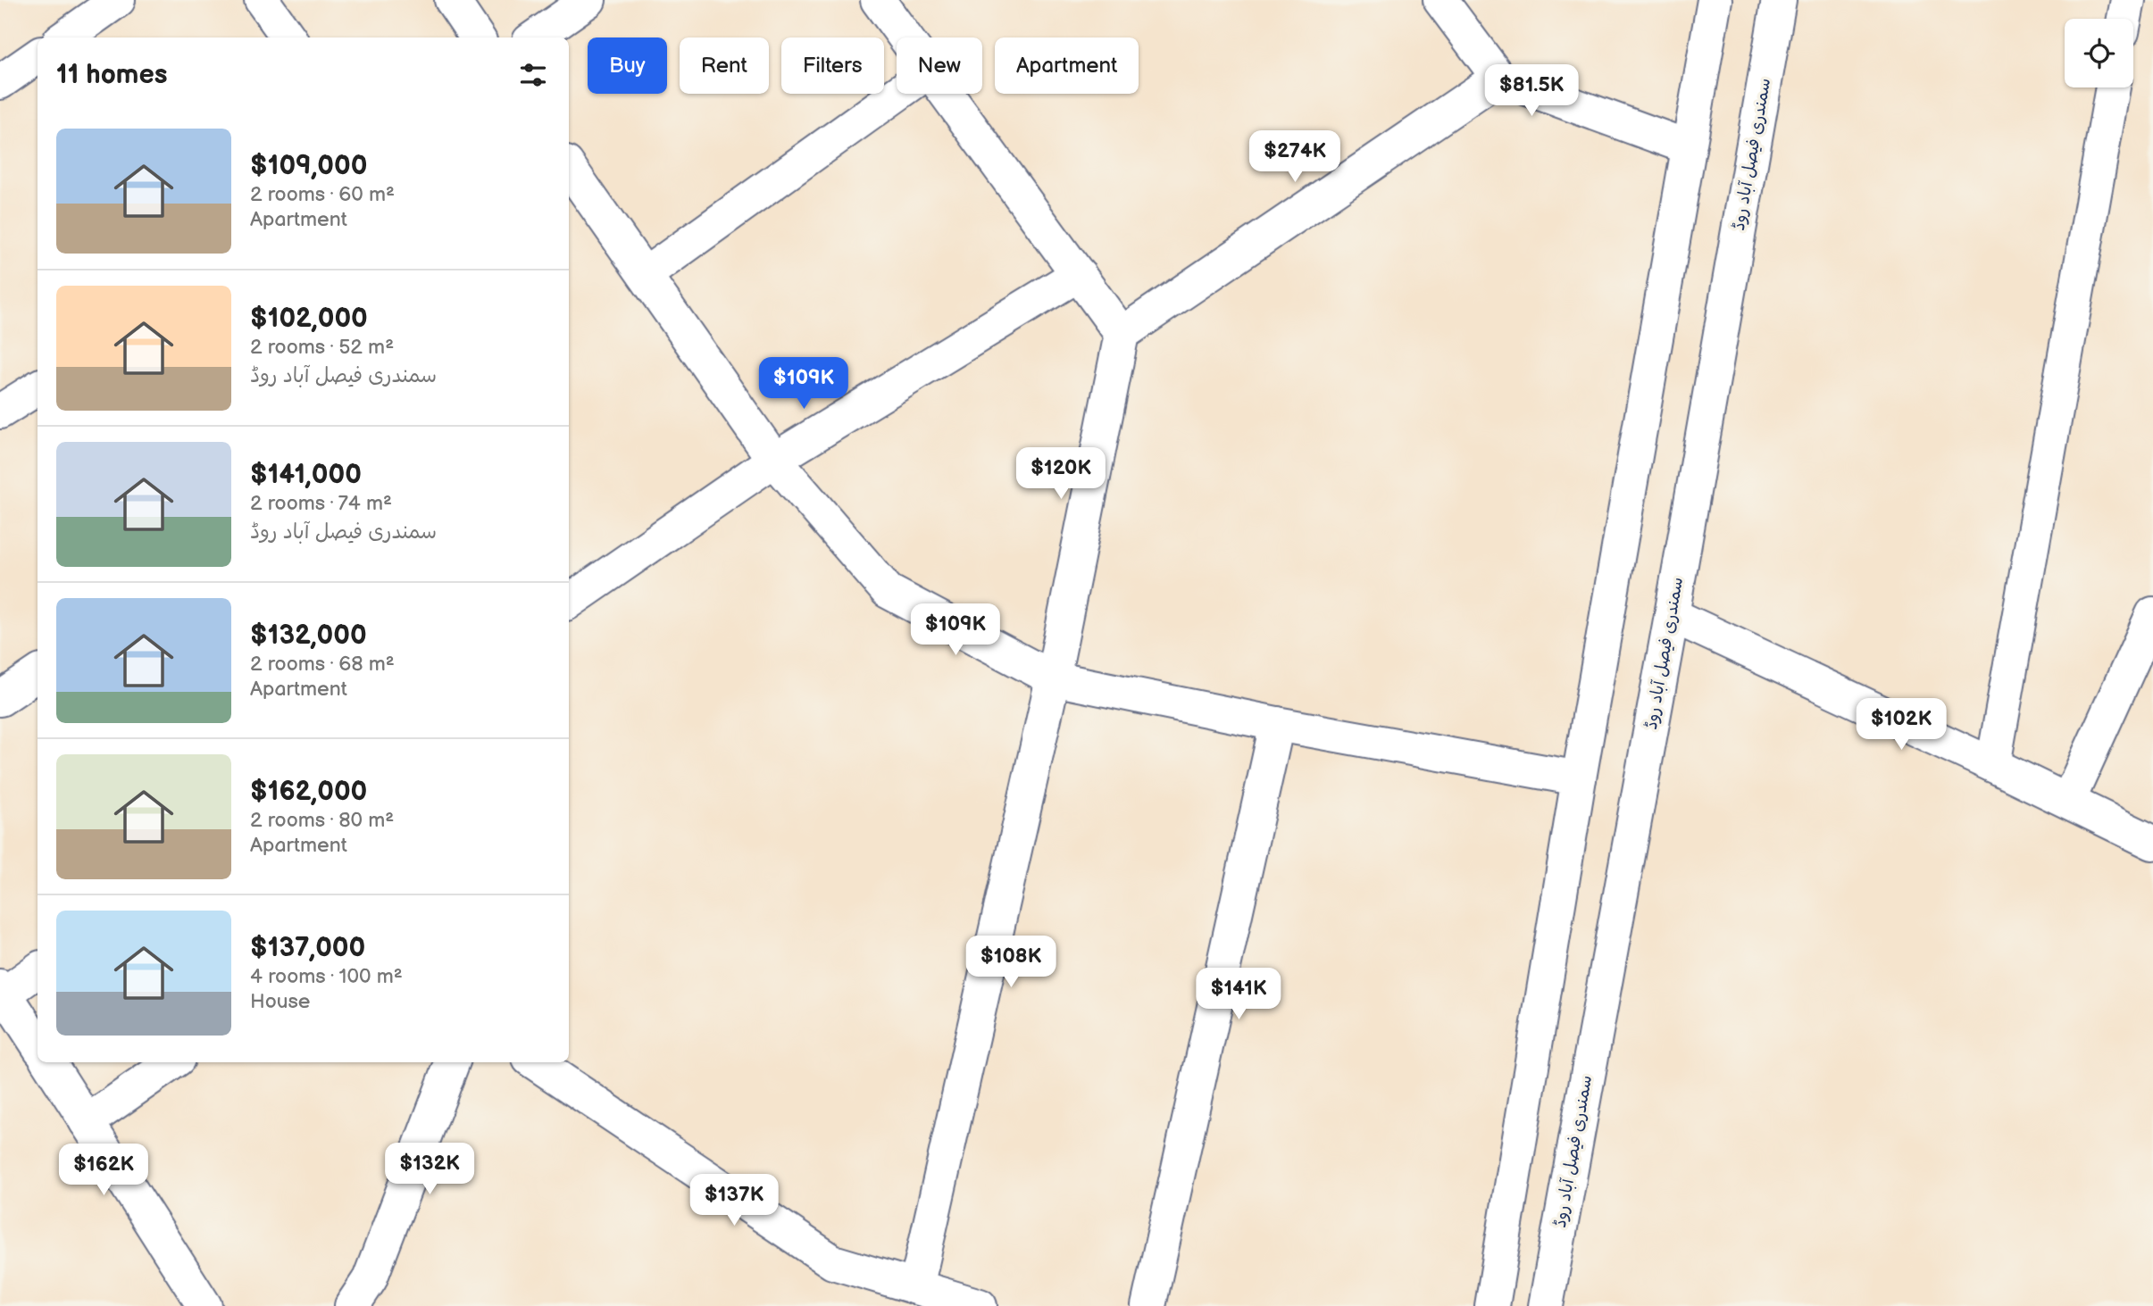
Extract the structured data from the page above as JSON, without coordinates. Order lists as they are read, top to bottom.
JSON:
{
  "streets": {
    "main road": ["سمندری فیصل آباد روڈ"]
  },
  "page": {
    "chip": [
      "Buy",
      "Rent",
      "Filters",
      "New",
      "Apartment"
    ],
    "heading": "11 homes",
    "price": [
      "$81.5K",
      "$274K",
      "$109K",
      "$120K",
      "$109K",
      "$102K",
      "$108K",
      "$141K",
      "$132K",
      "$162K",
      "$137K"
    ],
    "list": [
      {
        "name": "$109,000",
        "note": "2 rooms · 60 m² · Apartment"
      },
      {
        "name": "$102,000",
        "note": "2 rooms · 52 m² · سمندری فیصل آباد روڈ"
      },
      {
        "name": "$141,000",
        "note": "2 rooms · 74 m² · سمندری فیصل آباد روڈ"
      },
      {
        "name": "$132,000",
        "note": "2 rooms · 68 m² · Apartment"
      },
      {
        "name": "$162,000",
        "note": "2 rooms · 80 m² · Apartment"
      },
      {
        "name": "$137,000",
        "note": "4 rooms · 100 m² · House"
      }
    ]
  }
}
